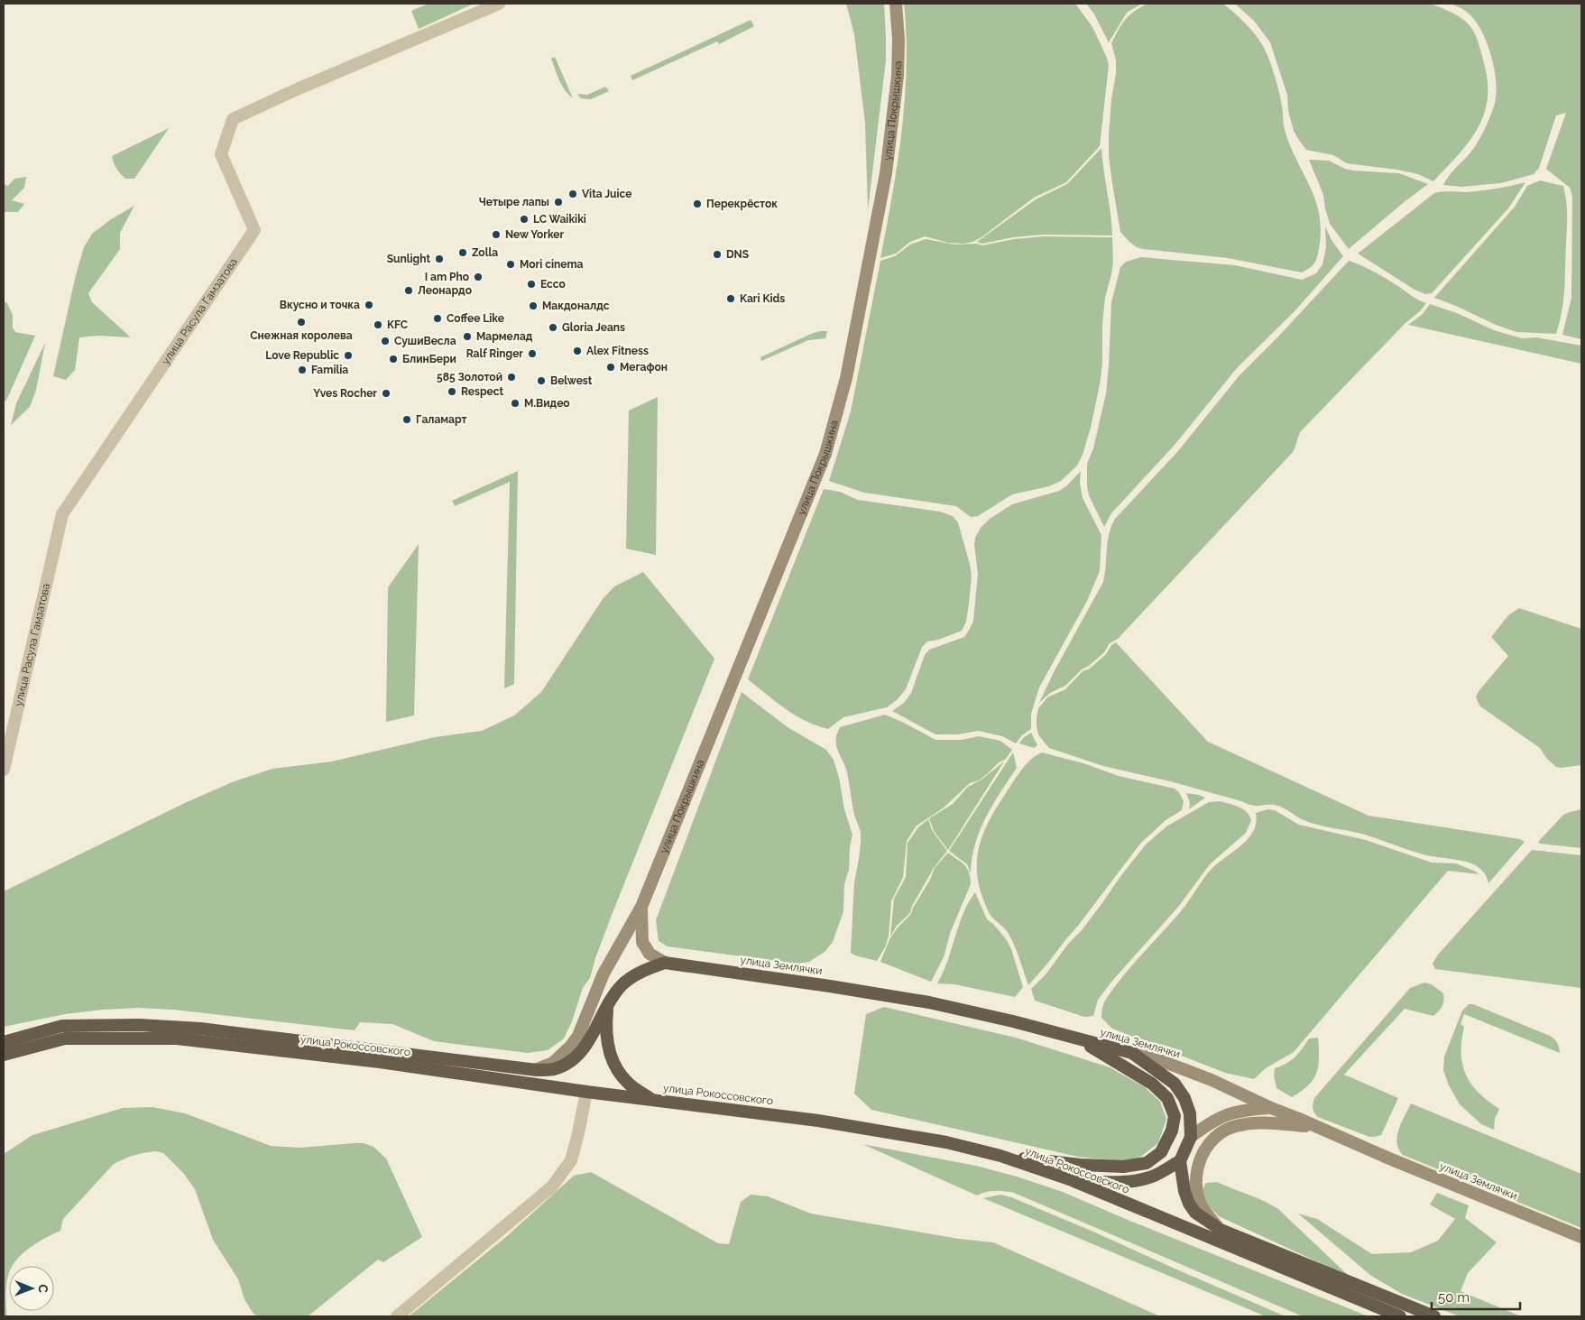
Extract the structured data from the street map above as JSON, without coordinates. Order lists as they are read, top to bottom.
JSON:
{
  "streets": {
    "highway": ["улица Землячки", "улица Рокоссовского"],
    "main road": ["улица Покрышкина"],
    "street": ["улица Расула Гамзатова"]
  },
  "crossings": [
    ["улица Покрышкина", "улица Рокоссовского"],
    ["улица Землячки", "улица Рокоссовского"]
  ],
  "places": [
    "Vita Juice",
    "Четыре лапы",
    "Перекрёсток",
    "LC Waikiki",
    "New Yorker",
    "Zolla",
    "DNS",
    "Sunlight",
    "Mori cinema",
    "I am Pho",
    "Ecco",
    "Леонардо",
    "Kari Kids",
    "Вкусно и точка",
    "Макдоналдс",
    "Coffee Like",
    "Снежная королева",
    "KFC",
    "Gloria Jeans",
    "Мармелад",
    "СушиВесла",
    "Alex Fitness",
    "Ralf Ringer",
    "Love Republic",
    "БлинБери",
    "Мегафон",
    "Familia",
    "585 Золотой",
    "Belwest",
    "Respect",
    "Yves Rocher",
    "М.Видео",
    "Галамарт"
  ],
  "scale_bar": "50 m",
  "north": "right"
}
